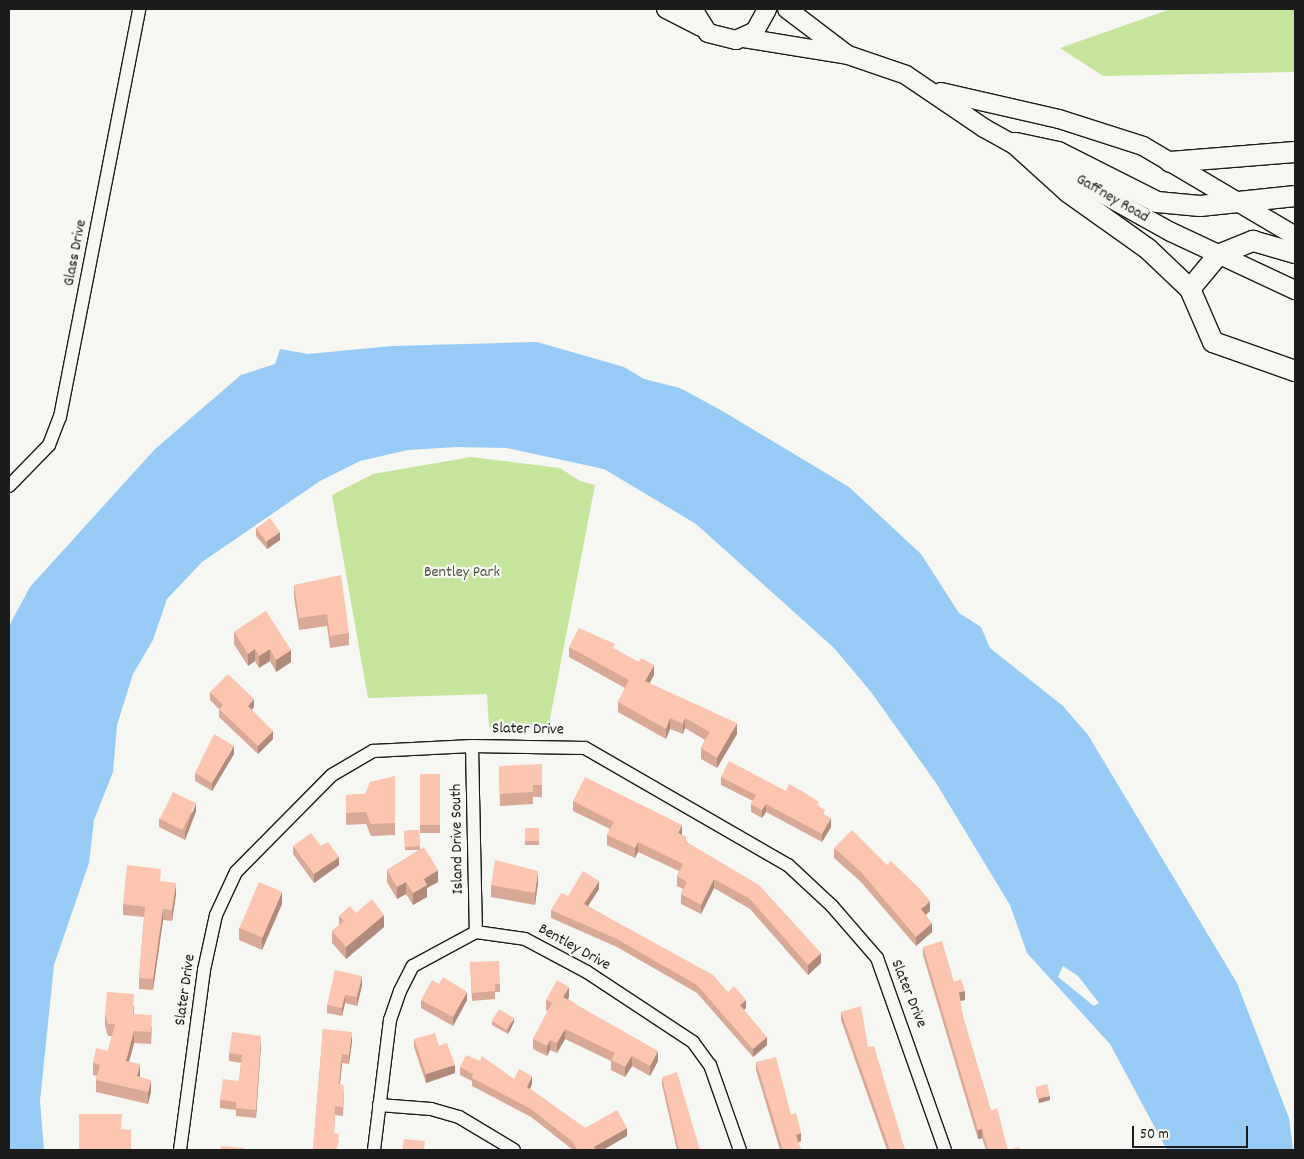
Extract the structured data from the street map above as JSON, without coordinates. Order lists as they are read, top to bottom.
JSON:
{
  "streets": {
    "main road": ["Gaffney Road"],
    "street": [
      "Glass Drive",
      "Slater Drive",
      "Island Drive South",
      "Bentley Drive"
    ]
  },
  "crossings": [
    ["Slater Drive", "Island Drive South"],
    ["Island Drive South", "Bentley Drive"]
  ],
  "parks": ["Bentley Park"],
  "scale_bar": "50 m"
}
